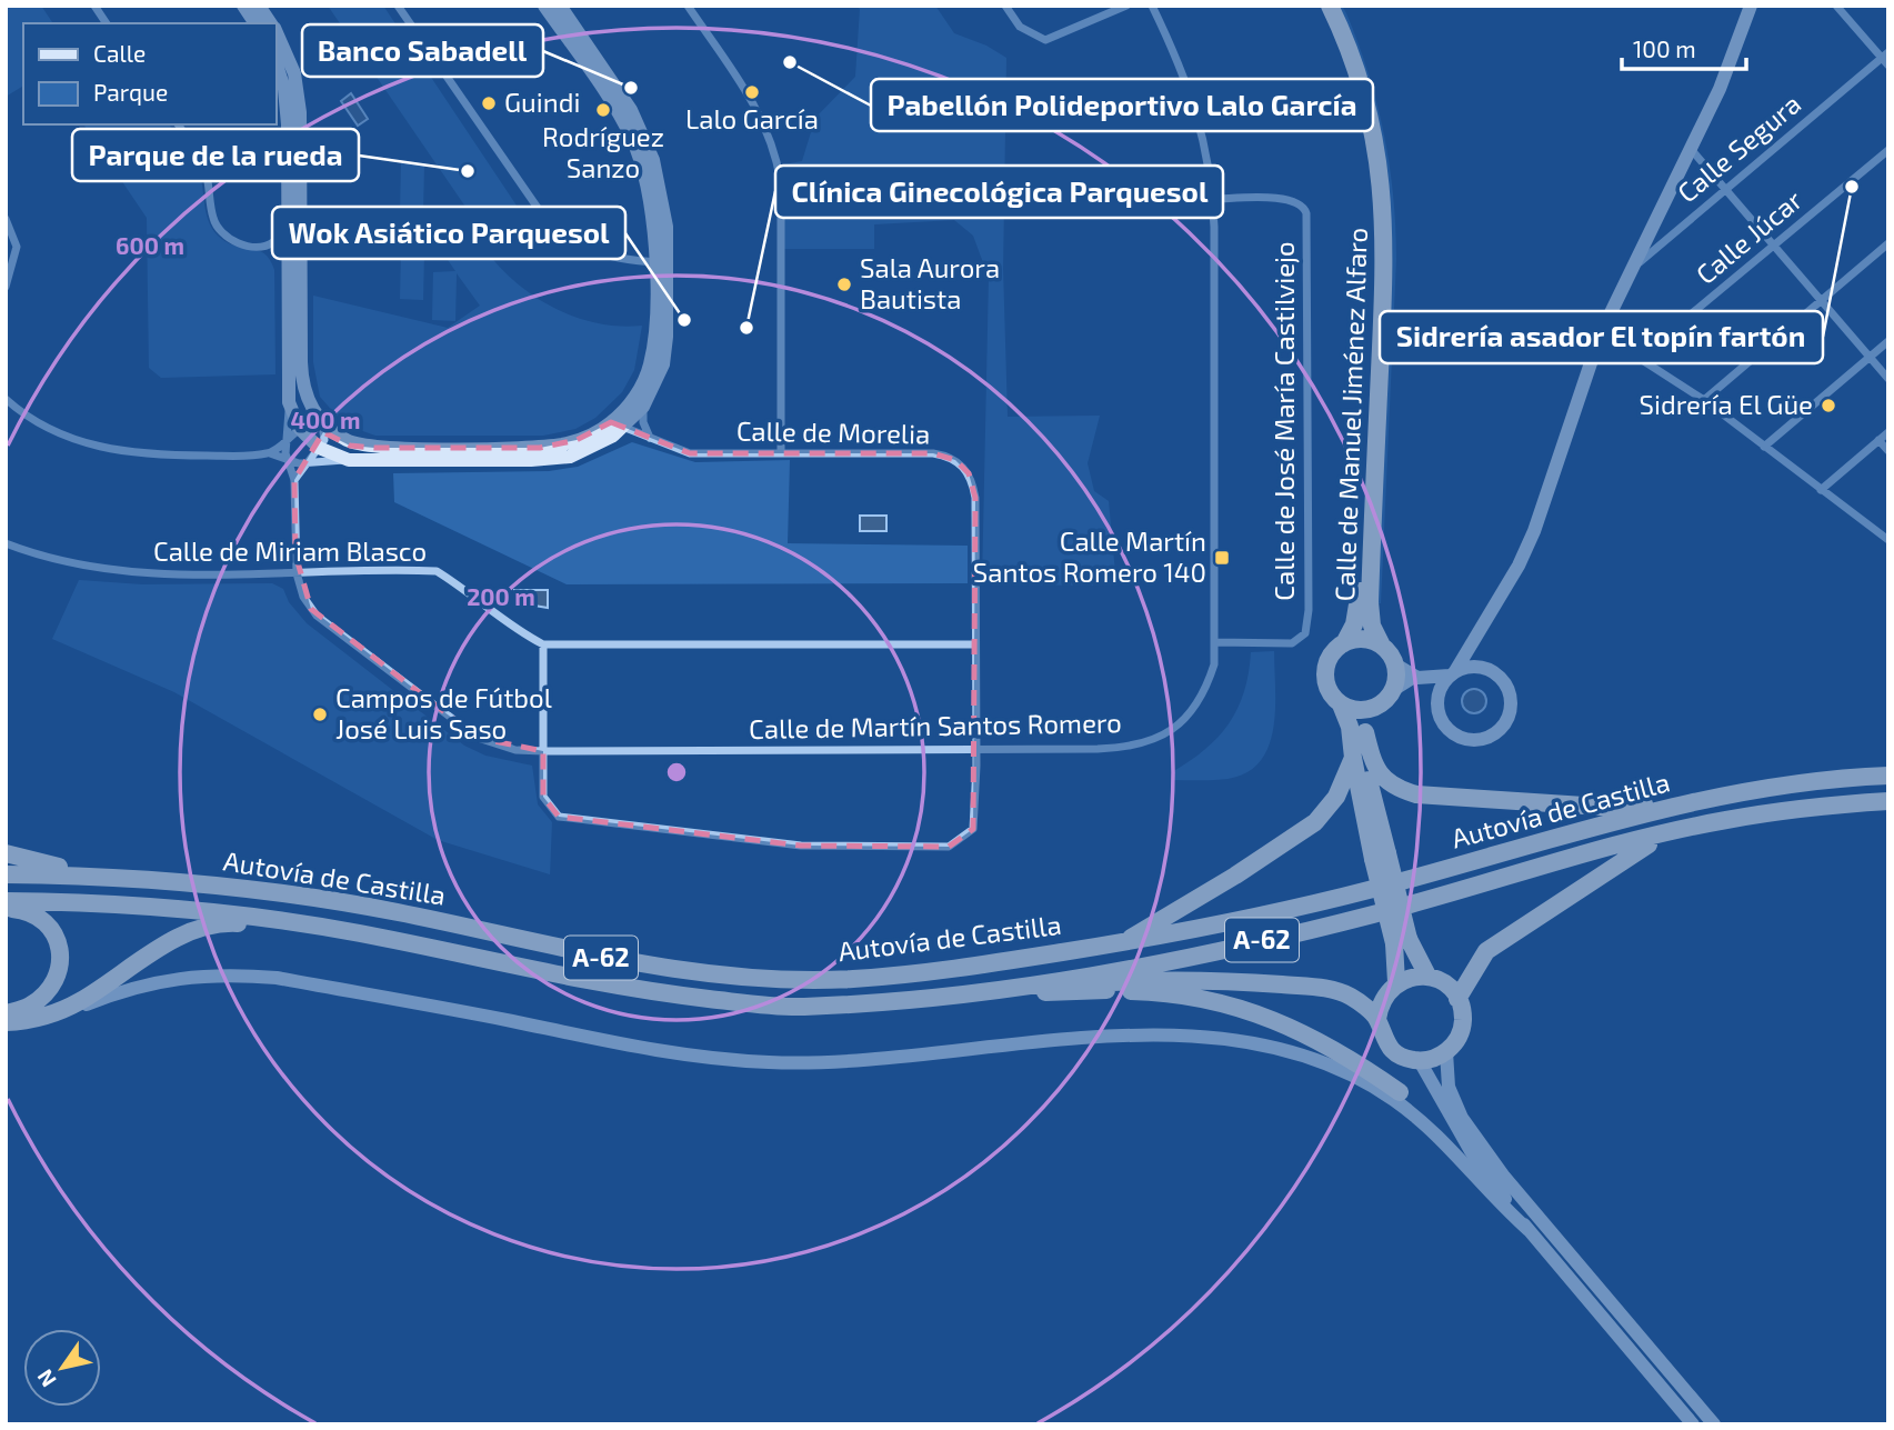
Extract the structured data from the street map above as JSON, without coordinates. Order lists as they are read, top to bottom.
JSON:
{
  "streets": {
    "highway": ["Calle de Manuel Jiménez Alfaro", "Autovía de Castilla", "A-62"],
    "street": [
      "Calle Segura",
      "Calle Júcar",
      "Calle de José María Castilviejo",
      "Calle de Morelia",
      "Calle de Miriam Blasco",
      "Calle de Martín Santos Romero"
    ]
  },
  "crossings": [
    ["Calle de José María Castilviejo", "Calle de Martín Santos Romero"],
    ["Calle de Morelia", "Calle de Miriam Blasco"],
    ["Calle de Morelia", "Calle de Martín Santos Romero"],
    ["Calle de Miriam Blasco", "Calle de Martín Santos Romero"]
  ],
  "places": {
    "other": [
      "Pabellón Polideportivo Lalo García",
      "Banco Sabadell",
      "Lalo García",
      "Guindi",
      "Rodríguez Sanzo",
      "Parque de la rueda",
      "Sidrería asador El topín fartón",
      "Sala Aurora Bautista",
      "Wok Asiático Parquesol",
      "Clínica Ginecológica Parquesol",
      "Sidrería El Güe",
      "Campos de Fútbol José Luis Saso"
    ],
    "transit": ["Calle Martín Santos Romero 140"]
  },
  "legend": ["Calle", "Parque"],
  "scale_bar": "100 m",
  "north": "bottom left",
  "rings": ["600 m", "400 m", "200 m"]
}
